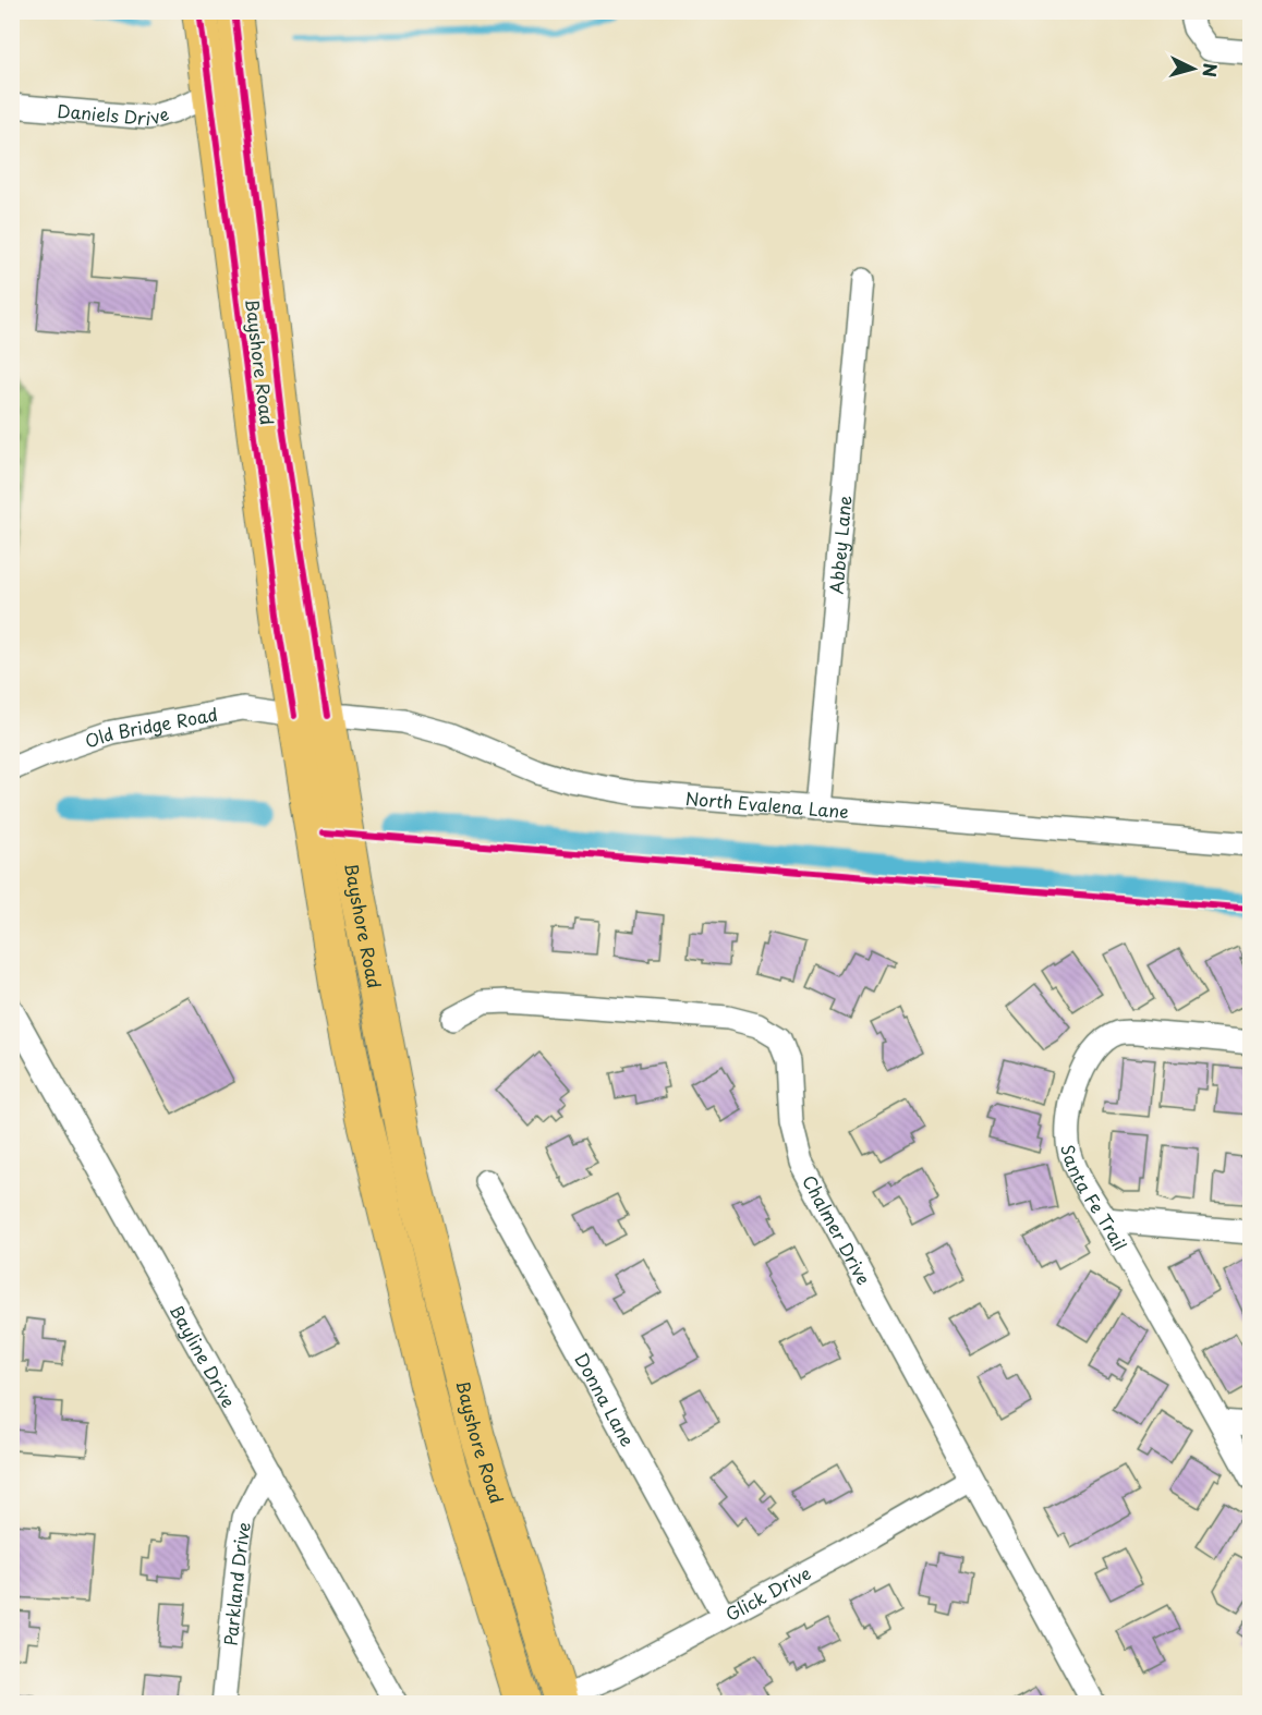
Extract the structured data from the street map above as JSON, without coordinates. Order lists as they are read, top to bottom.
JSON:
{
  "streets": {
    "main road": ["Bayshore Road"],
    "street": [
      "Daniels Drive",
      "Abbey Lane",
      "Old Bridge Road",
      "North Evalena Lane",
      "Santa Fe Trail",
      "Chalmer Drive",
      "Bayline Drive",
      "Donna Lane",
      "Parkland Drive",
      "Glick Drive"
    ]
  },
  "crossings": [
    ["Daniels Drive", "Bayshore Road"],
    ["Bayshore Road", "Old Bridge Road"],
    ["Bayshore Road", "North Evalena Lane"],
    ["Bayshore Road", "Glick Drive"],
    ["Abbey Lane", "North Evalena Lane"],
    ["Old Bridge Road", "North Evalena Lane"],
    ["Chalmer Drive", "Glick Drive"],
    ["Bayline Drive", "Parkland Drive"],
    ["Donna Lane", "Glick Drive"]
  ],
  "north": "right"
}
